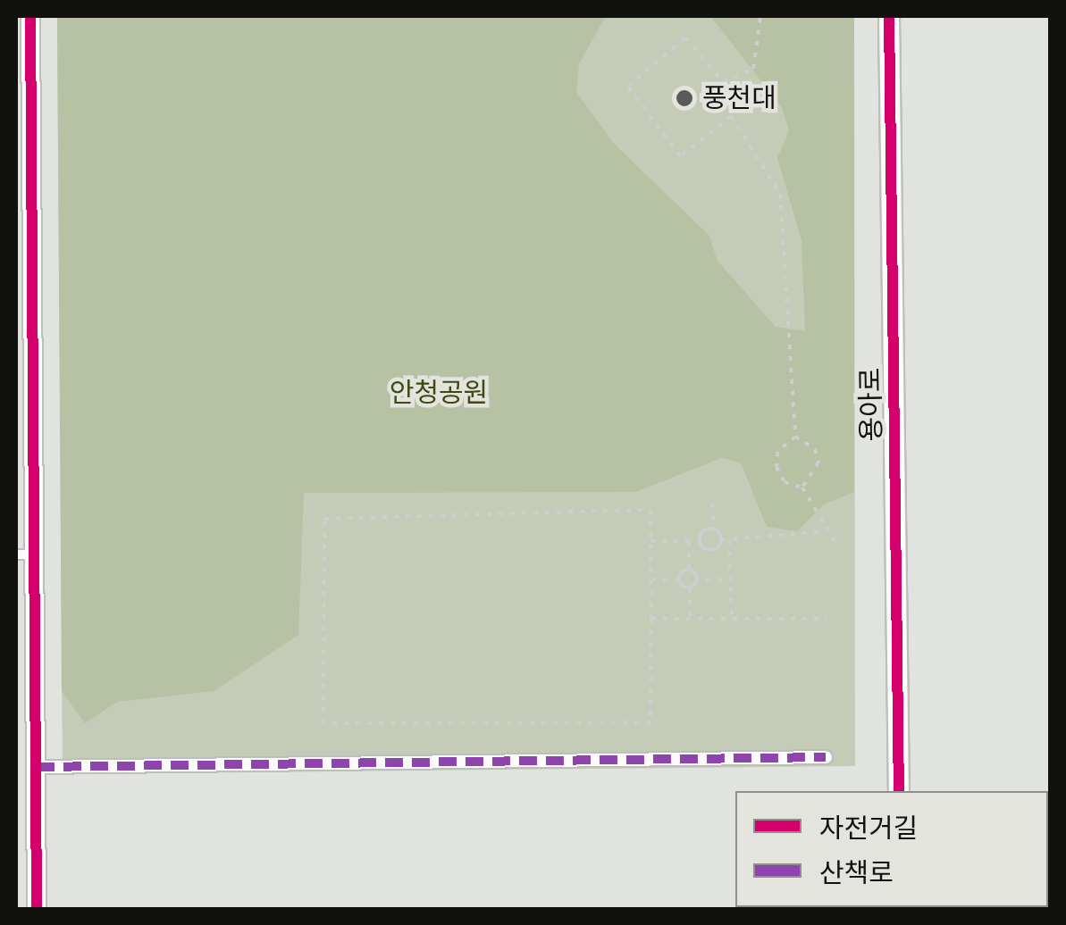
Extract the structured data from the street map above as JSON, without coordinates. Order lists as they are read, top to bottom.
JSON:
{
  "streets": {
    "street": ["용아로"]
  },
  "parks": ["안청공원"],
  "places": ["풍천대"],
  "legend": ["자전거길", "산책로"]
}
